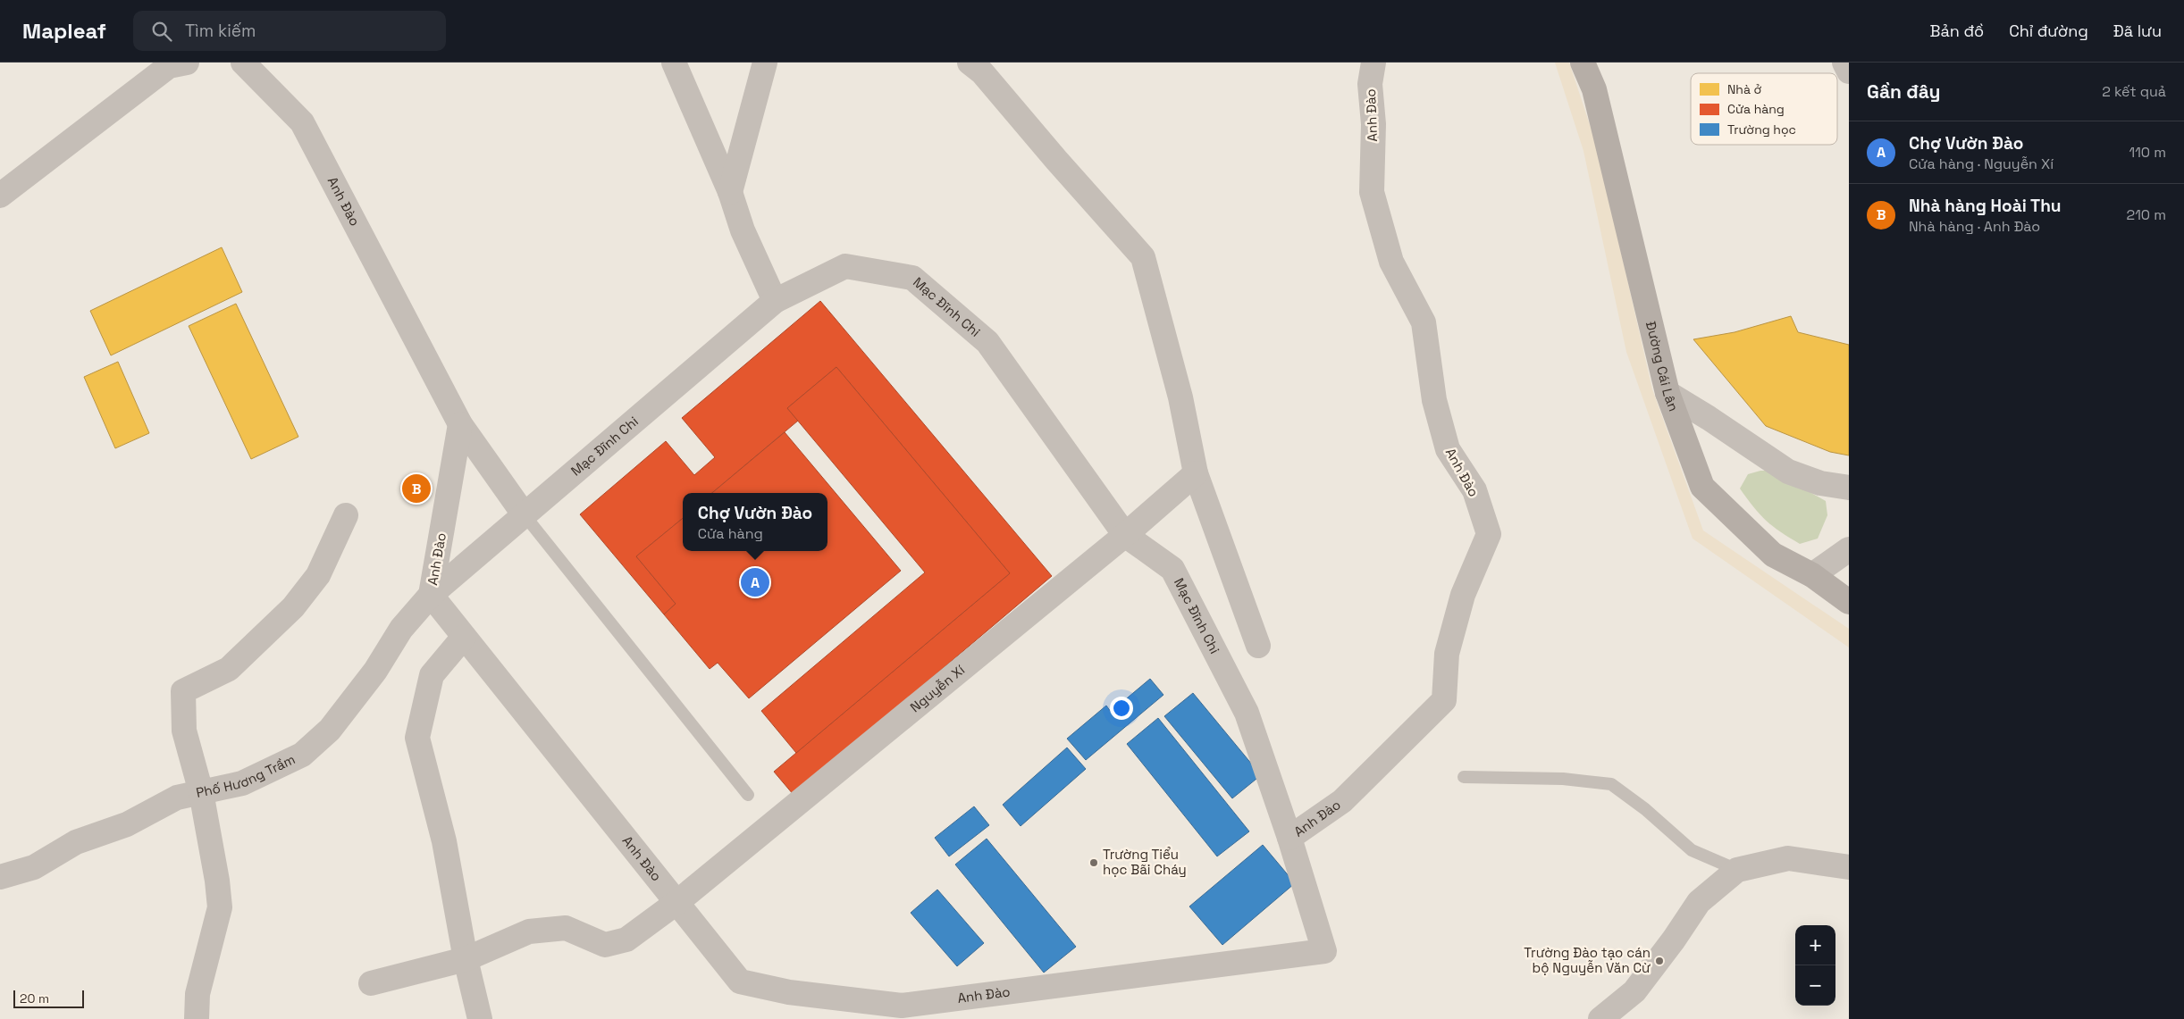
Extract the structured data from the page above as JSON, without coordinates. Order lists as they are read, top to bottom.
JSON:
{
  "streets": {
    "main road": ["Đường Cái Lân"],
    "street": [
      "Anh Đào",
      "Mạc Đĩnh Chi",
      "Nguyễn Xí",
      "Phố Hương Trầm"
    ]
  },
  "crossings": [
    ["Anh Đào", "Mạc Đĩnh Chi"],
    ["Anh Đào", "Nguyễn Xí"],
    ["Anh Đào", "Phố Hương Trầm"],
    ["Mạc Đĩnh Chi", "Nguyễn Xí"],
    ["Mạc Đĩnh Chi", "Phố Hương Trầm"]
  ],
  "places": ["Trường Tiểu học Bãi Cháy", "Trường Đào tạo cán bộ Nguyễn Văn Cừ"],
  "legend": ["Nhà ở", "Cửa hàng", "Trường học"],
  "scale_bar": "20 m",
  "page": {
    "header": "Mapleaf",
    "search": "Tìm kiếm",
    "nav": ["Bản đồ", "Chỉ đường", "Đã lưu"],
    "heading": ["Gần đây", "2 kết quả"],
    "list": [
      {
        "mark": "A",
        "name": "Chợ Vườn Đào",
        "note": "Cửa hàng · Nguyễn Xí",
        "value": "110 m"
      },
      {
        "mark": "B",
        "name": "Nhà hàng Hoài Thu",
        "note": "Nhà hàng · Anh Đào",
        "value": "210 m"
      }
    ],
    "pins": ["B", "A"],
    "popup": ["Chợ Vườn Đào", "Cửa hàng"],
    "map_buttons": ["+", "−"],
    "scale": "20 m"
  }
}
